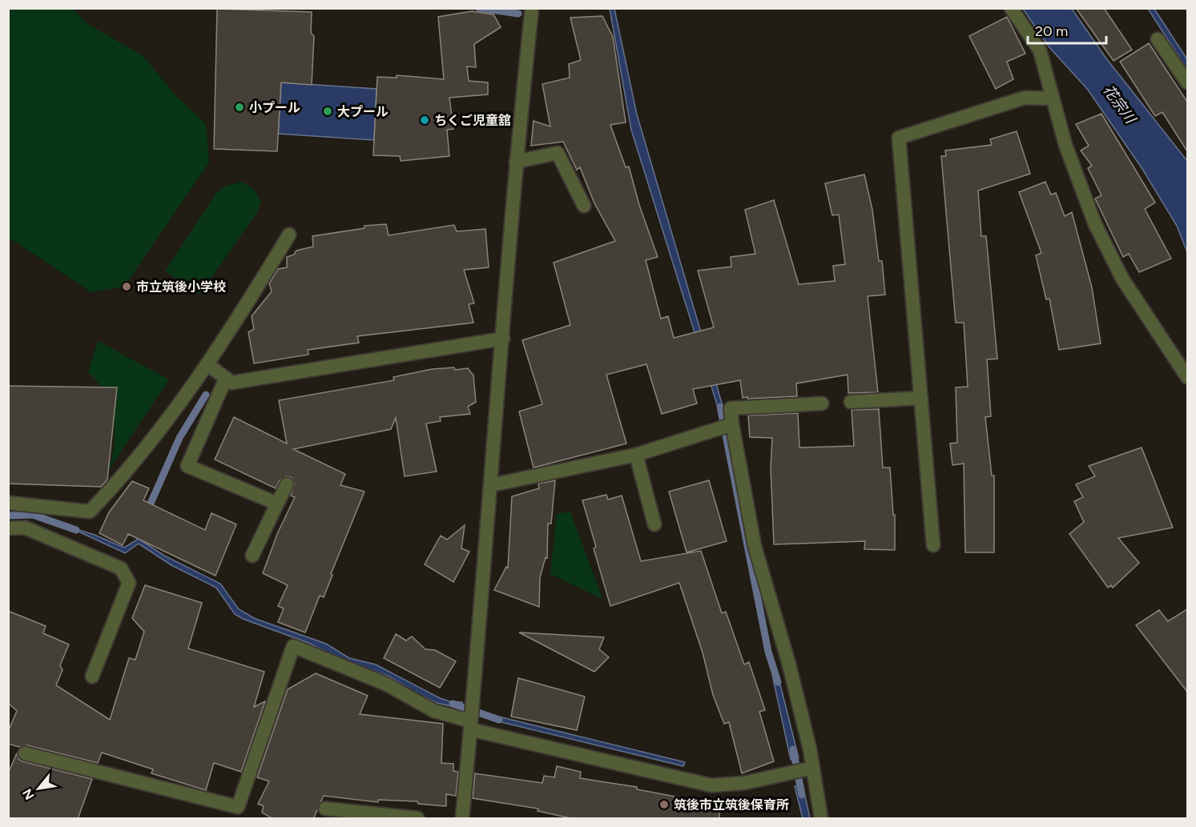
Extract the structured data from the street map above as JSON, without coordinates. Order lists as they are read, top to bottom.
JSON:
{
  "water": ["花宗川"],
  "places": [
    "小プール",
    "大プール",
    "ちくご児童舘",
    "市立筑後小学校",
    "筑後市立筑後保育所"
  ],
  "scale_bar": "20 m",
  "north": "bottom left"
}
